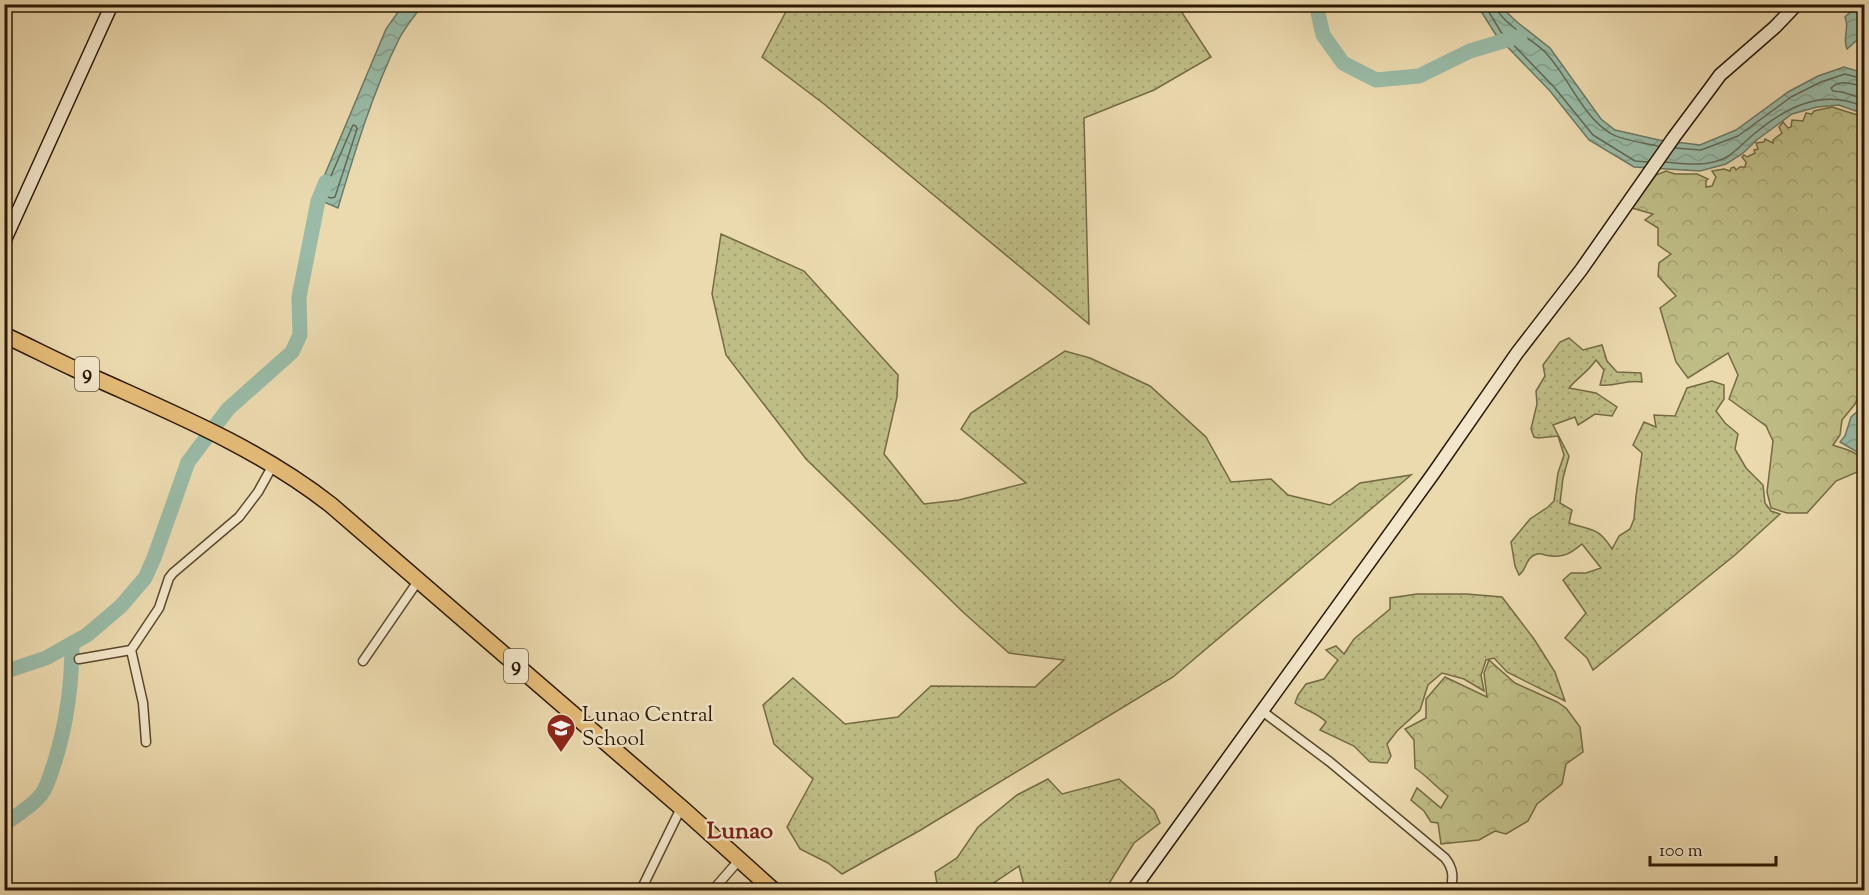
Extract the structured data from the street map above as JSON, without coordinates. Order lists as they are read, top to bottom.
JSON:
{
  "streets": {
    "highway": ["9"]
  },
  "districts": ["Lunao"],
  "places": {
    "school or university": ["Lunao Central School"]
  },
  "scale_bar": "100 m"
}
